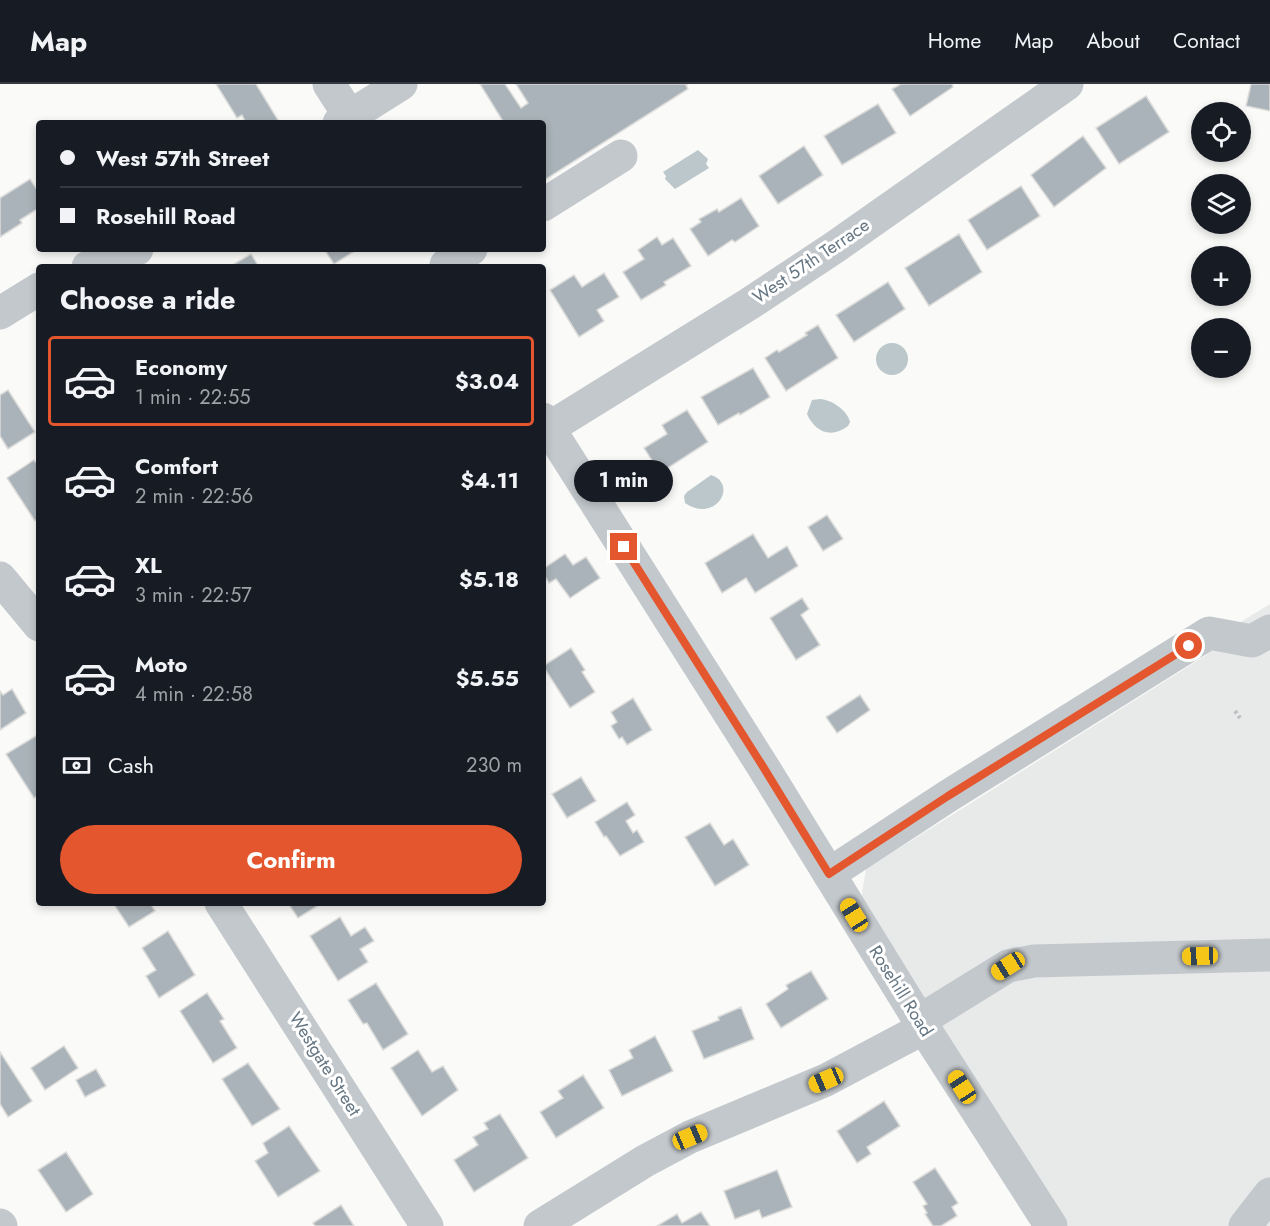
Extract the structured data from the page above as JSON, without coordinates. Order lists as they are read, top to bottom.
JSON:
{
  "streets": {
    "street": ["West 57th Terrace", "Rosehill Road", "Westgate Street"]
  },
  "crossings": [
    ["West 57th Terrace", "Rosehill Road"]
  ],
  "page": {
    "header": "Map",
    "nav": [
      "Home",
      "Map",
      "About",
      "Contact"
    ],
    "map_buttons": ["+", "−"],
    "banner": ["West 57th Street", "Rosehill Road"],
    "heading": "Choose a ride",
    "list": [
      {
        "name": "Economy",
        "note": "1 min · 22:55",
        "value": "$3.04"
      },
      {
        "name": "Comfort",
        "note": "2 min · 22:56",
        "value": "$4.11"
      },
      {
        "name": "XL",
        "note": "3 min · 22:57",
        "value": "$5.18"
      },
      {
        "name": "Moto",
        "note": "4 min · 22:58",
        "value": "$5.55"
      }
    ],
    "bubble": "1 min",
    "pay": ["Cash", "230 m"],
    "buttons": "Confirm"
  }
}
